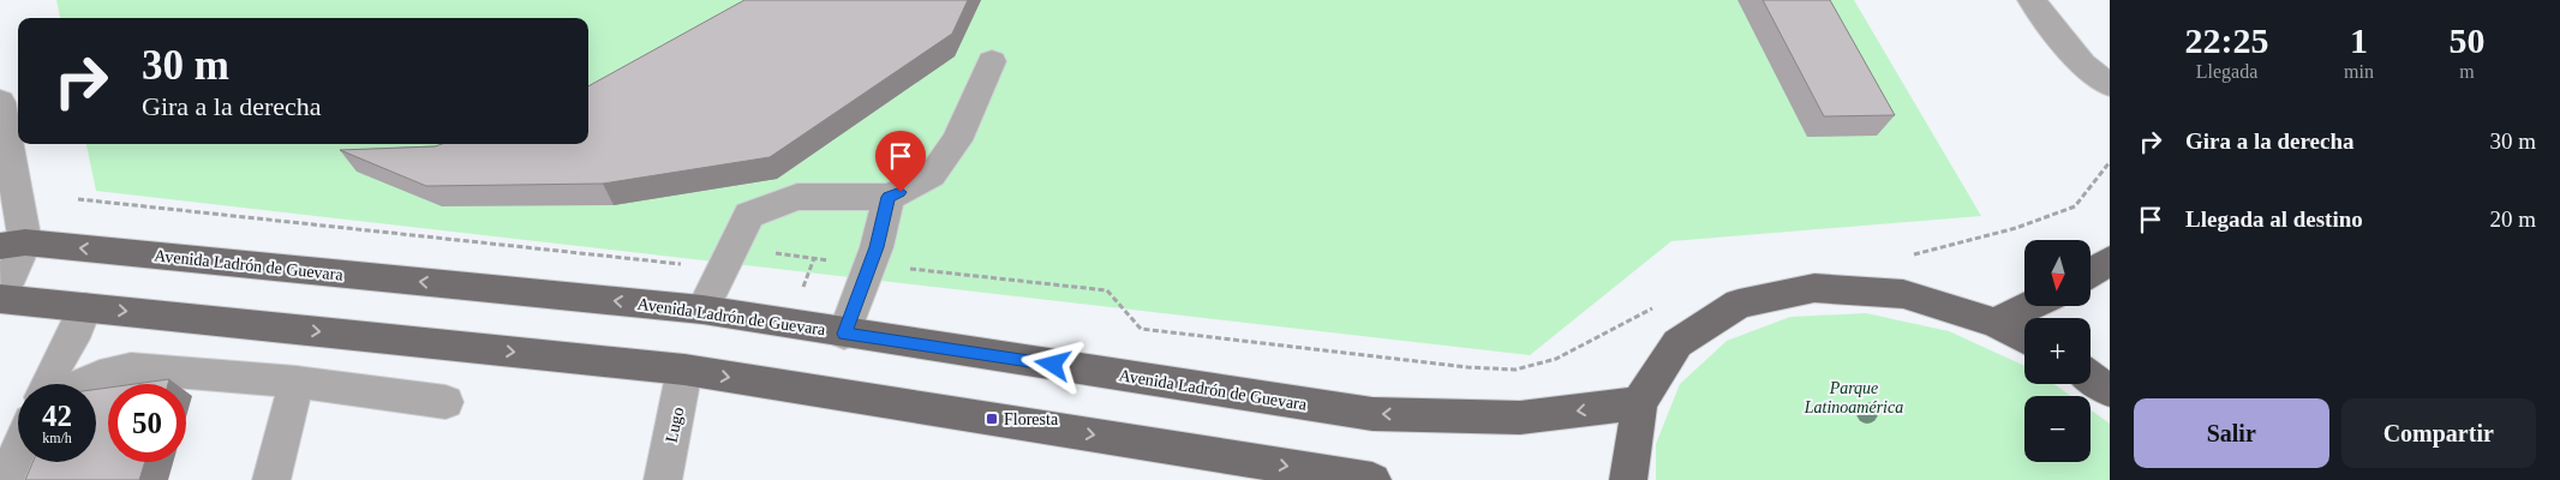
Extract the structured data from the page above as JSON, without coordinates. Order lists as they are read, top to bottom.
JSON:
{
  "streets": {
    "main road": ["Avenida Ladrón de Guevara"],
    "street": ["Lugo"]
  },
  "parks": ["Parque Latinoamérica"],
  "places": {
    "transit": ["Floresta"]
  },
  "north": "bottom",
  "page": {
    "eta": [
      "22:25",
      "Llegada",
      "1",
      "min",
      "50",
      "m"
    ],
    "turn": ["30 m", "Gira a la derecha"],
    "list": [
      {
        "name": "Gira a la derecha",
        "value": "30 m"
      },
      {
        "name": "Llegada al destino",
        "value": "20 m"
      }
    ],
    "map_buttons": ["+", "−"],
    "speed": "42 km/h",
    "limit": "50",
    "buttons": ["Salir", "Compartir"]
  }
}
